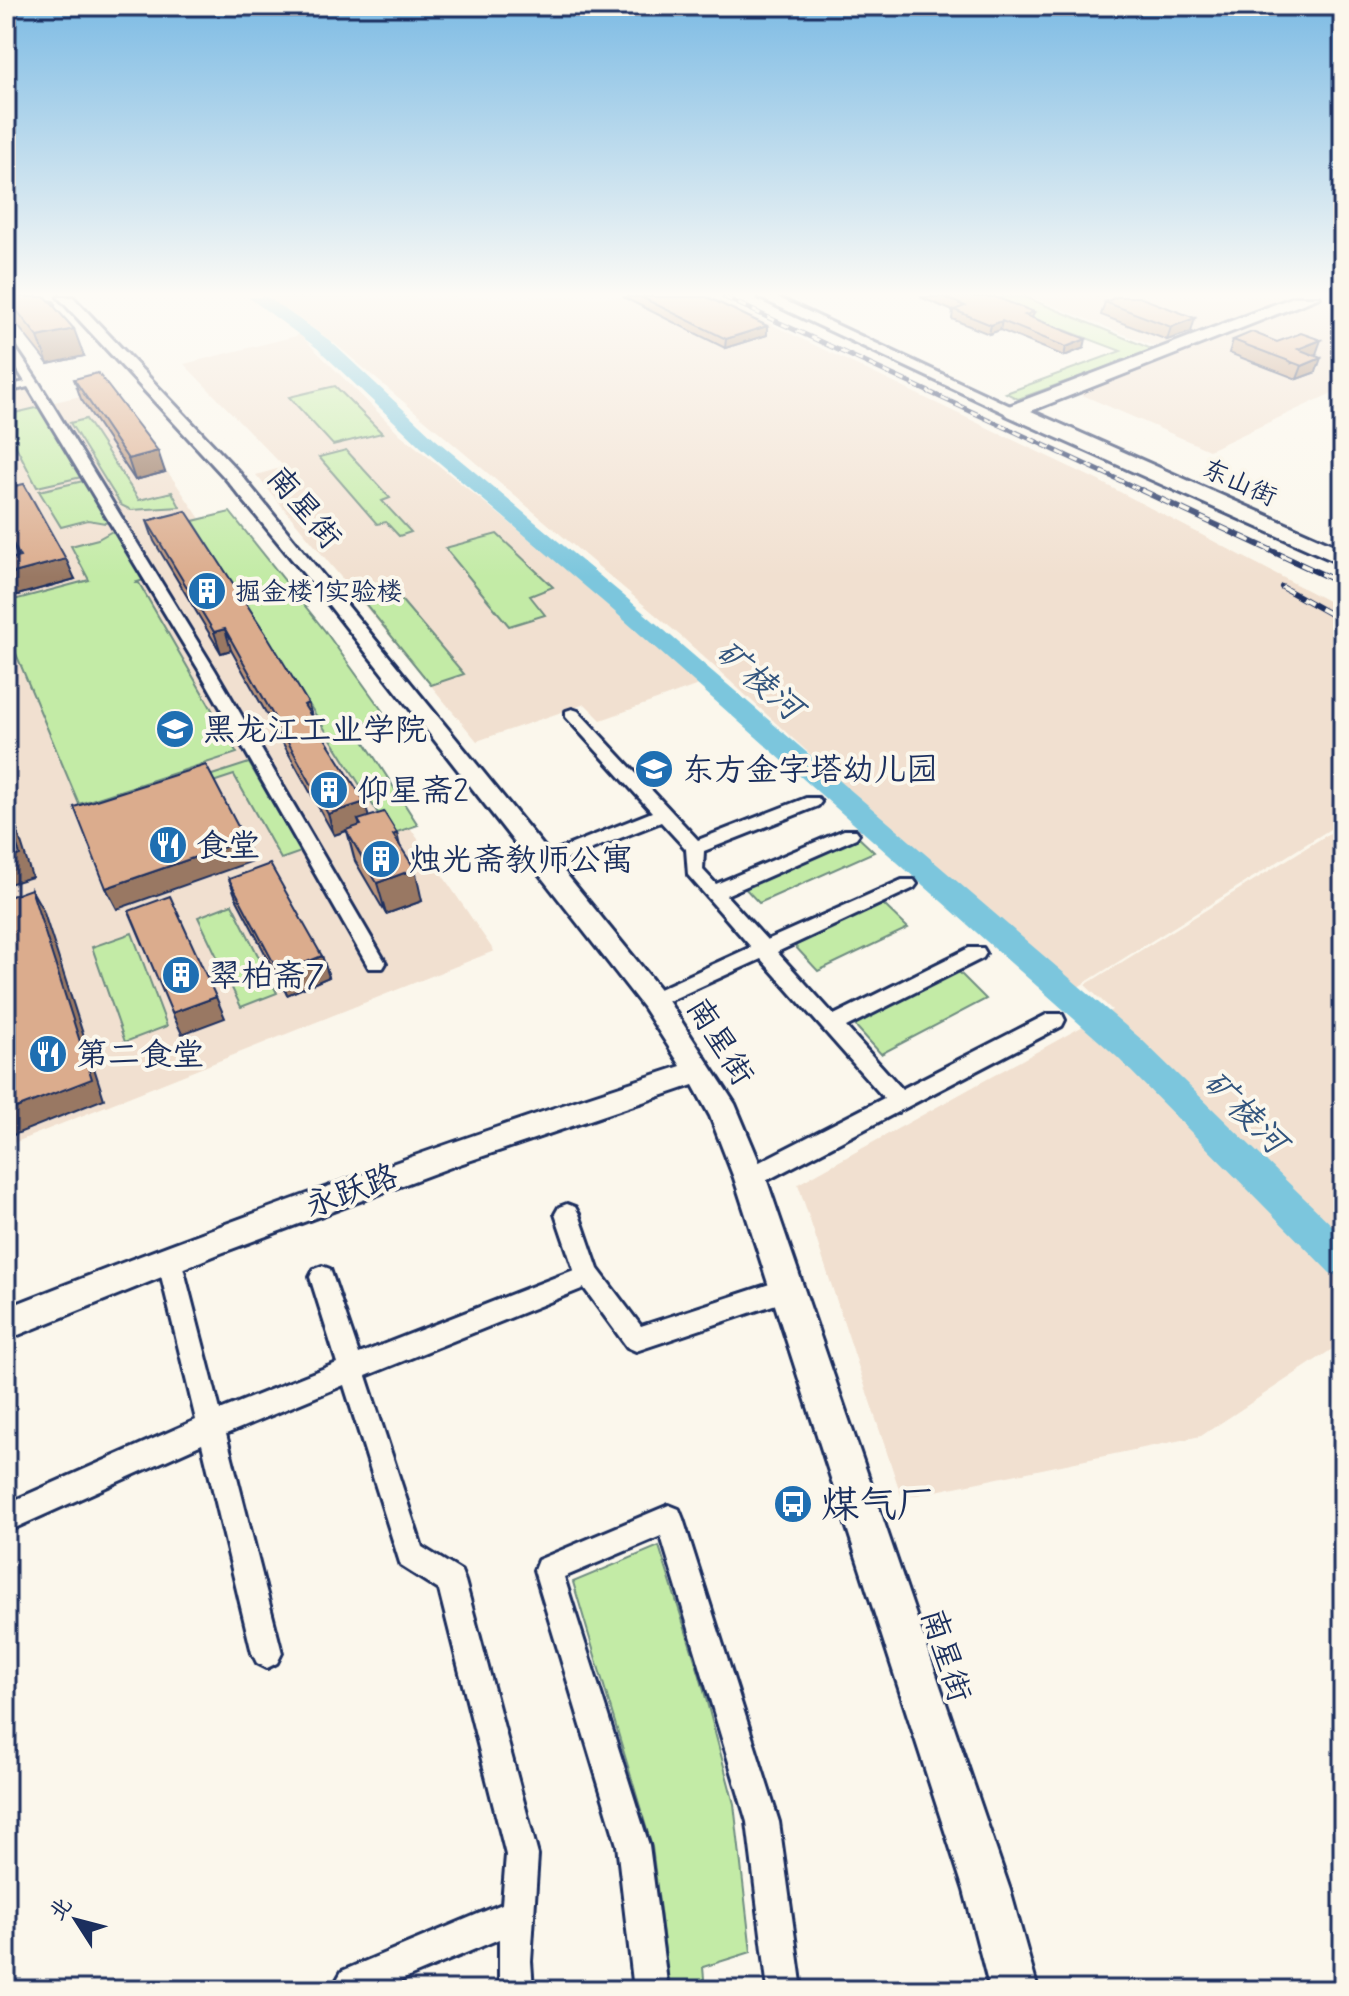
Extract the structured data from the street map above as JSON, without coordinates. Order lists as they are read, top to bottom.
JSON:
{
  "streets": {
    "highway": ["东山街"],
    "street": ["南星街", "永跃路"]
  },
  "crossings": [
    ["南星街", "永跃路"]
  ],
  "water": ["矿棱河"],
  "places": {
    "building": [
      "掘金楼1实验楼",
      "仰星斋2",
      "烛光斋教师公寓",
      "翠柏斋7"
    ],
    "school or university": ["黑龙江工业学院", "东方金字塔幼儿园"],
    "restaurant": ["食堂", "第二食堂"],
    "bus stop": ["煤气厂"]
  },
  "north": "top left"
}
